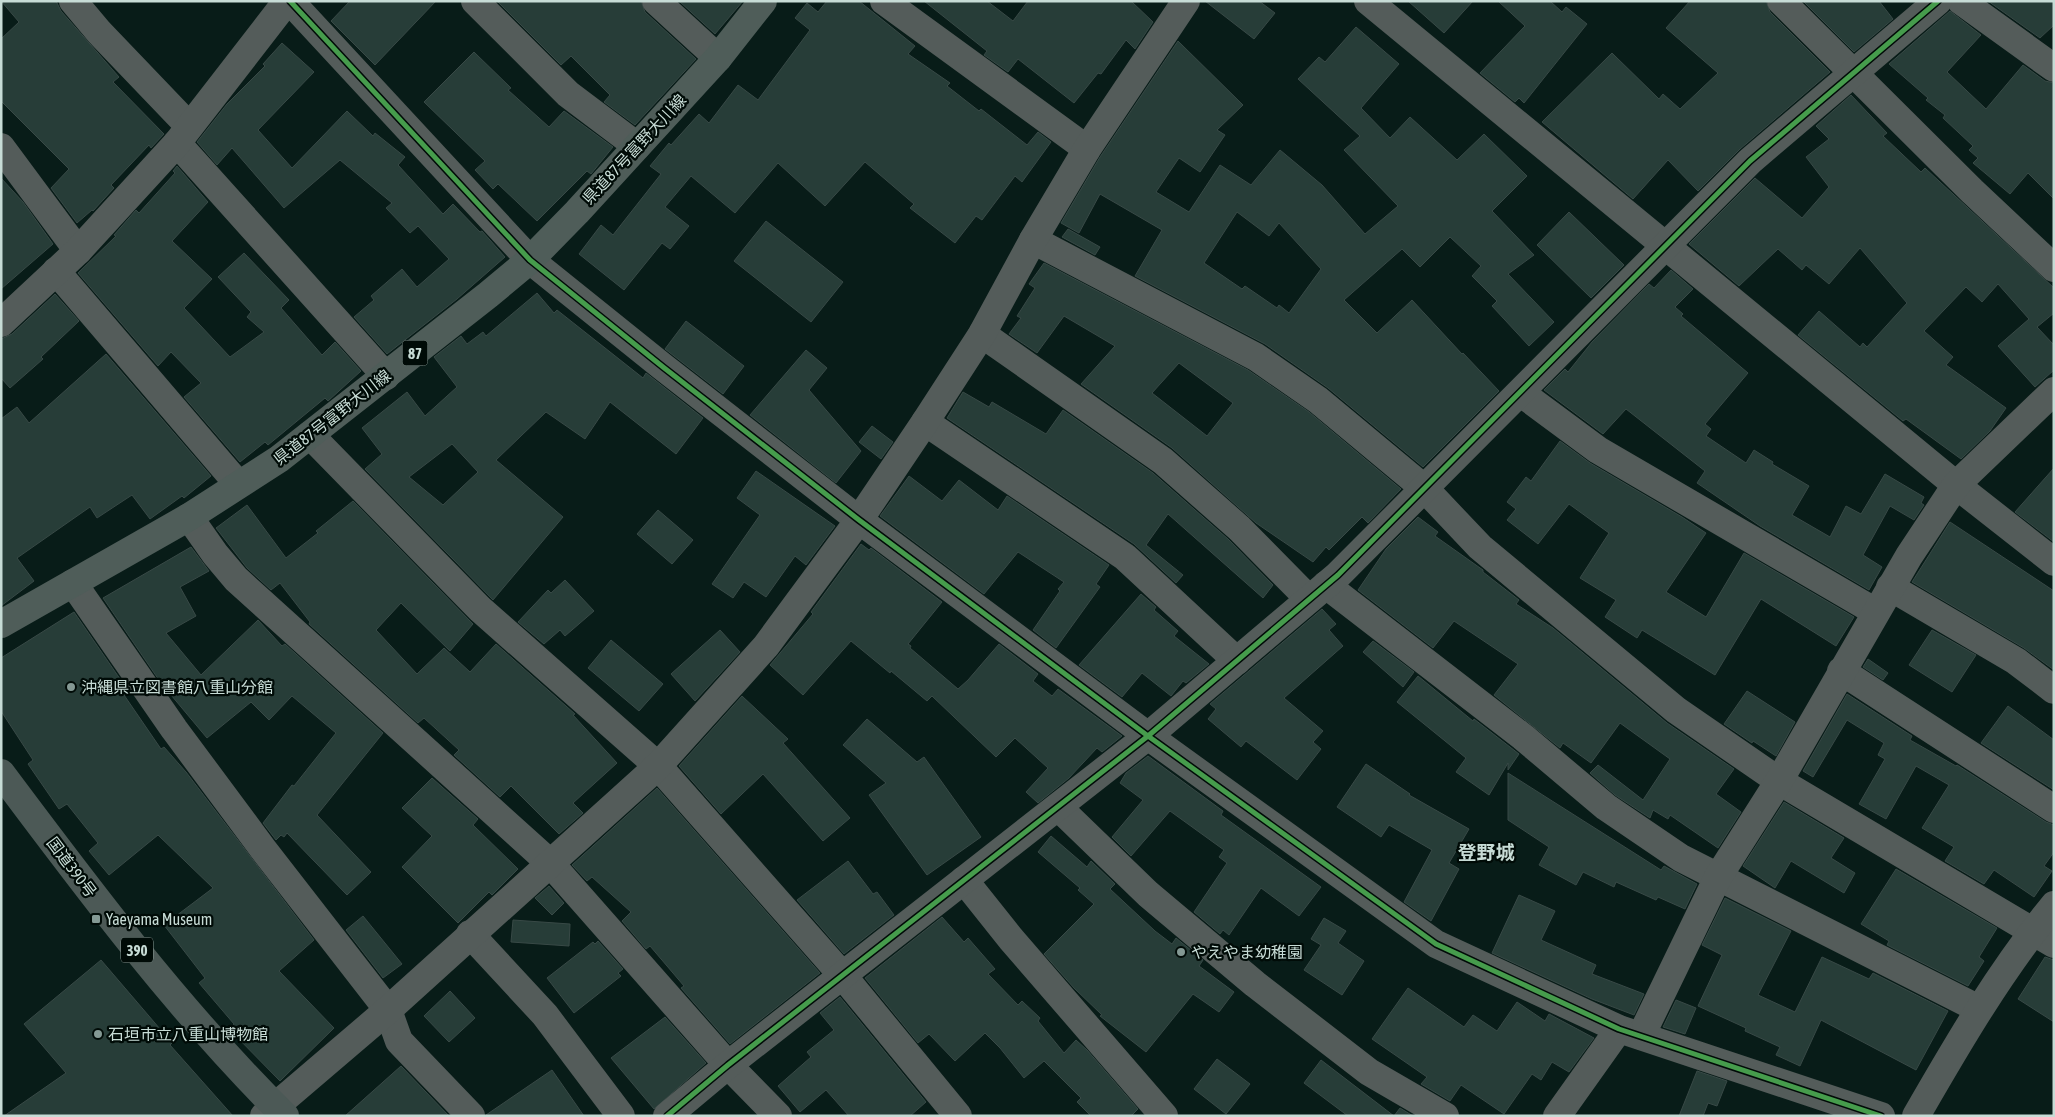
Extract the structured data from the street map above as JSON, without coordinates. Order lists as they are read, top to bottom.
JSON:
{
  "streets": {
    "highway": ["国道390号", "390"],
    "main road": ["県道87号富野大川線", "87"]
  },
  "districts": ["登野城"],
  "places": {
    "other": ["沖縄県立図書館八重山分館", "やえやま幼稚園", "石垣市立八重山博物館"],
    "transit": ["Yaeyama Museum"]
  }
}
